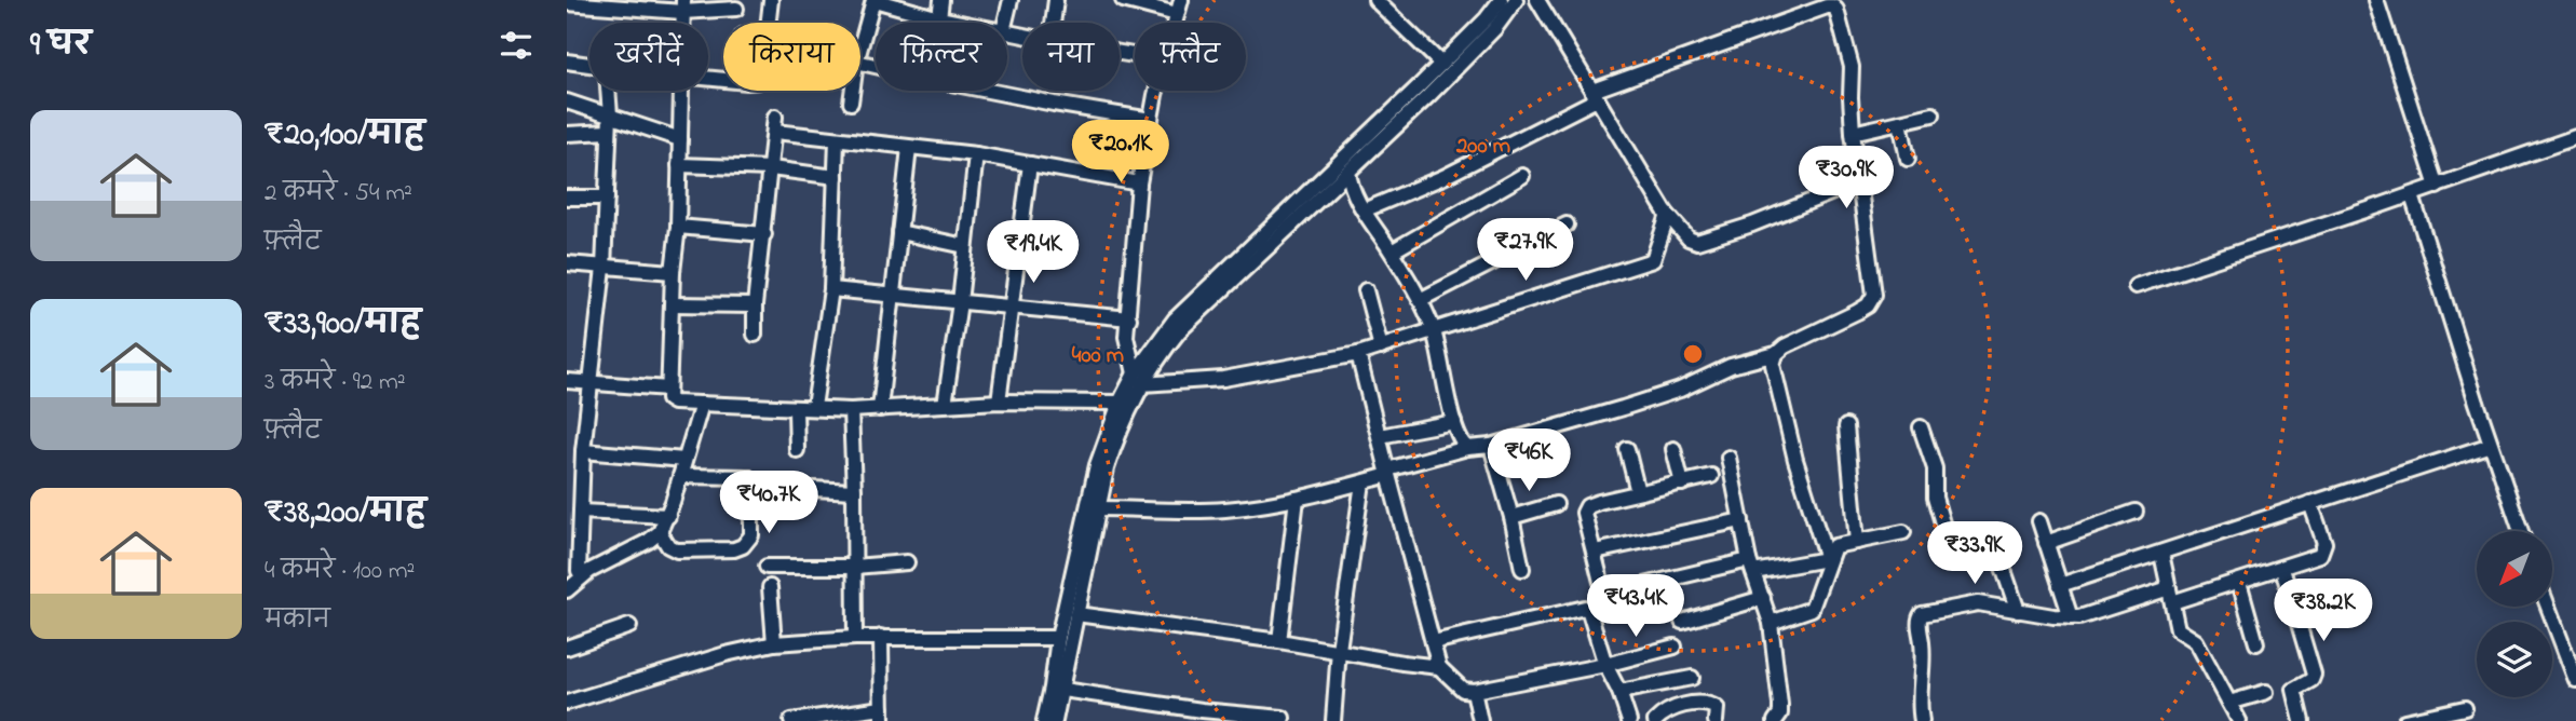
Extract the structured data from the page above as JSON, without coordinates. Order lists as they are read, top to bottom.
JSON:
{
  "north": "bottom left",
  "page": {
    "heading": "9 घर",
    "chip": [
      "खरीदें",
      "किराया",
      "फ़िल्टर",
      "नया",
      "फ़्लैट"
    ],
    "list": [
      {
        "name": "₹20,100/माह",
        "note": "2 कमरे · 54 m² · फ़्लैट"
      },
      {
        "name": "₹33,900/माह",
        "note": "3 कमरे · 92 m² · फ़्लैट"
      },
      {
        "name": "₹38,200/माह",
        "note": "4 कमरे · 100 m² · मकान"
      }
    ],
    "price": [
      "₹20.1K",
      "₹30.9K",
      "₹27.9K",
      "₹19.4K",
      "₹46K",
      "₹40.7K",
      "₹33.9K",
      "₹43.4K",
      "₹38.2K"
    ]
  },
  "rings": ["200 m", "400 m"]
}
